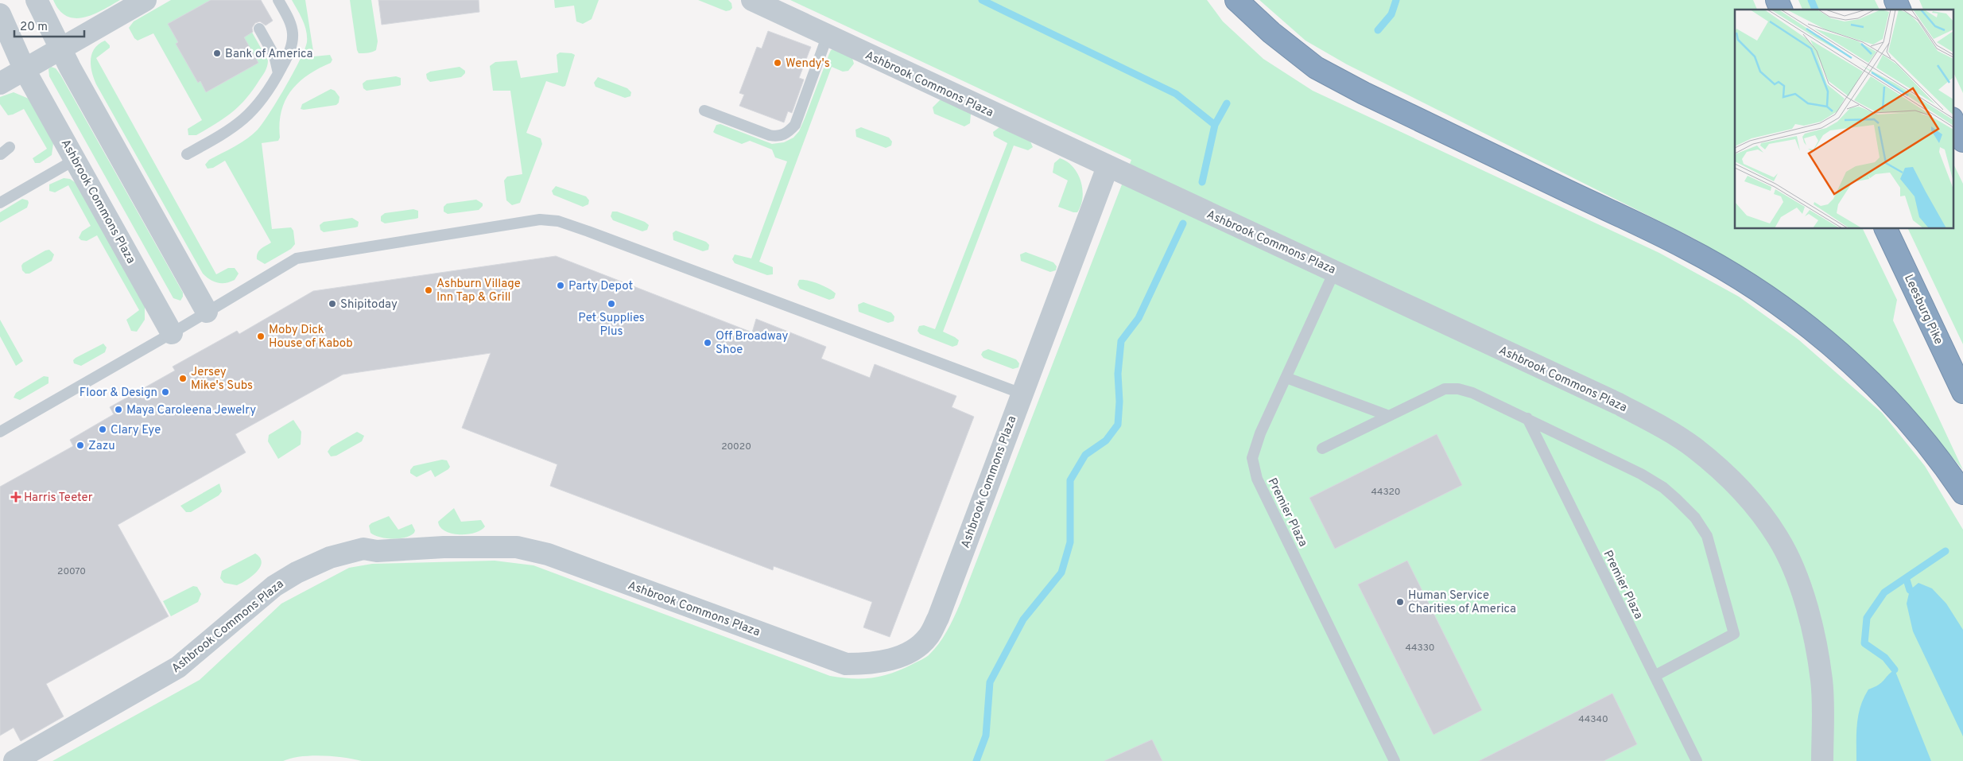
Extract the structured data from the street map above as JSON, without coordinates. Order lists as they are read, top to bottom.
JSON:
{
  "streets": {
    "highway": ["Leesburg Pike"],
    "street": ["Ashbrook Commons Plaza"],
    "lane": ["Premier Plaza"]
  },
  "crossings": [
    ["Ashbrook Commons Plaza", "Premier Plaza"]
  ],
  "places": {
    "other": [
      "Bank of America",
      "Wendy's",
      "Party Depot",
      "Ashburn Village Inn Tap & Grill",
      "Shipitoday",
      "Pet Supplies Plus",
      "Moby Dick House of Kabob",
      "Off Broadway Shoe",
      "Jersey Mike's Subs",
      "Floor & Design",
      "Maya Caroleena Jewelry",
      "Clary Eye",
      "Zazu",
      "Human Service Charities of America"
    ],
    "health": ["Harris Teeter"]
  },
  "house_numbers": [
    "20020",
    "44320",
    "20070",
    "44330",
    "44340"
  ],
  "scale_bar": "20 m"
}
